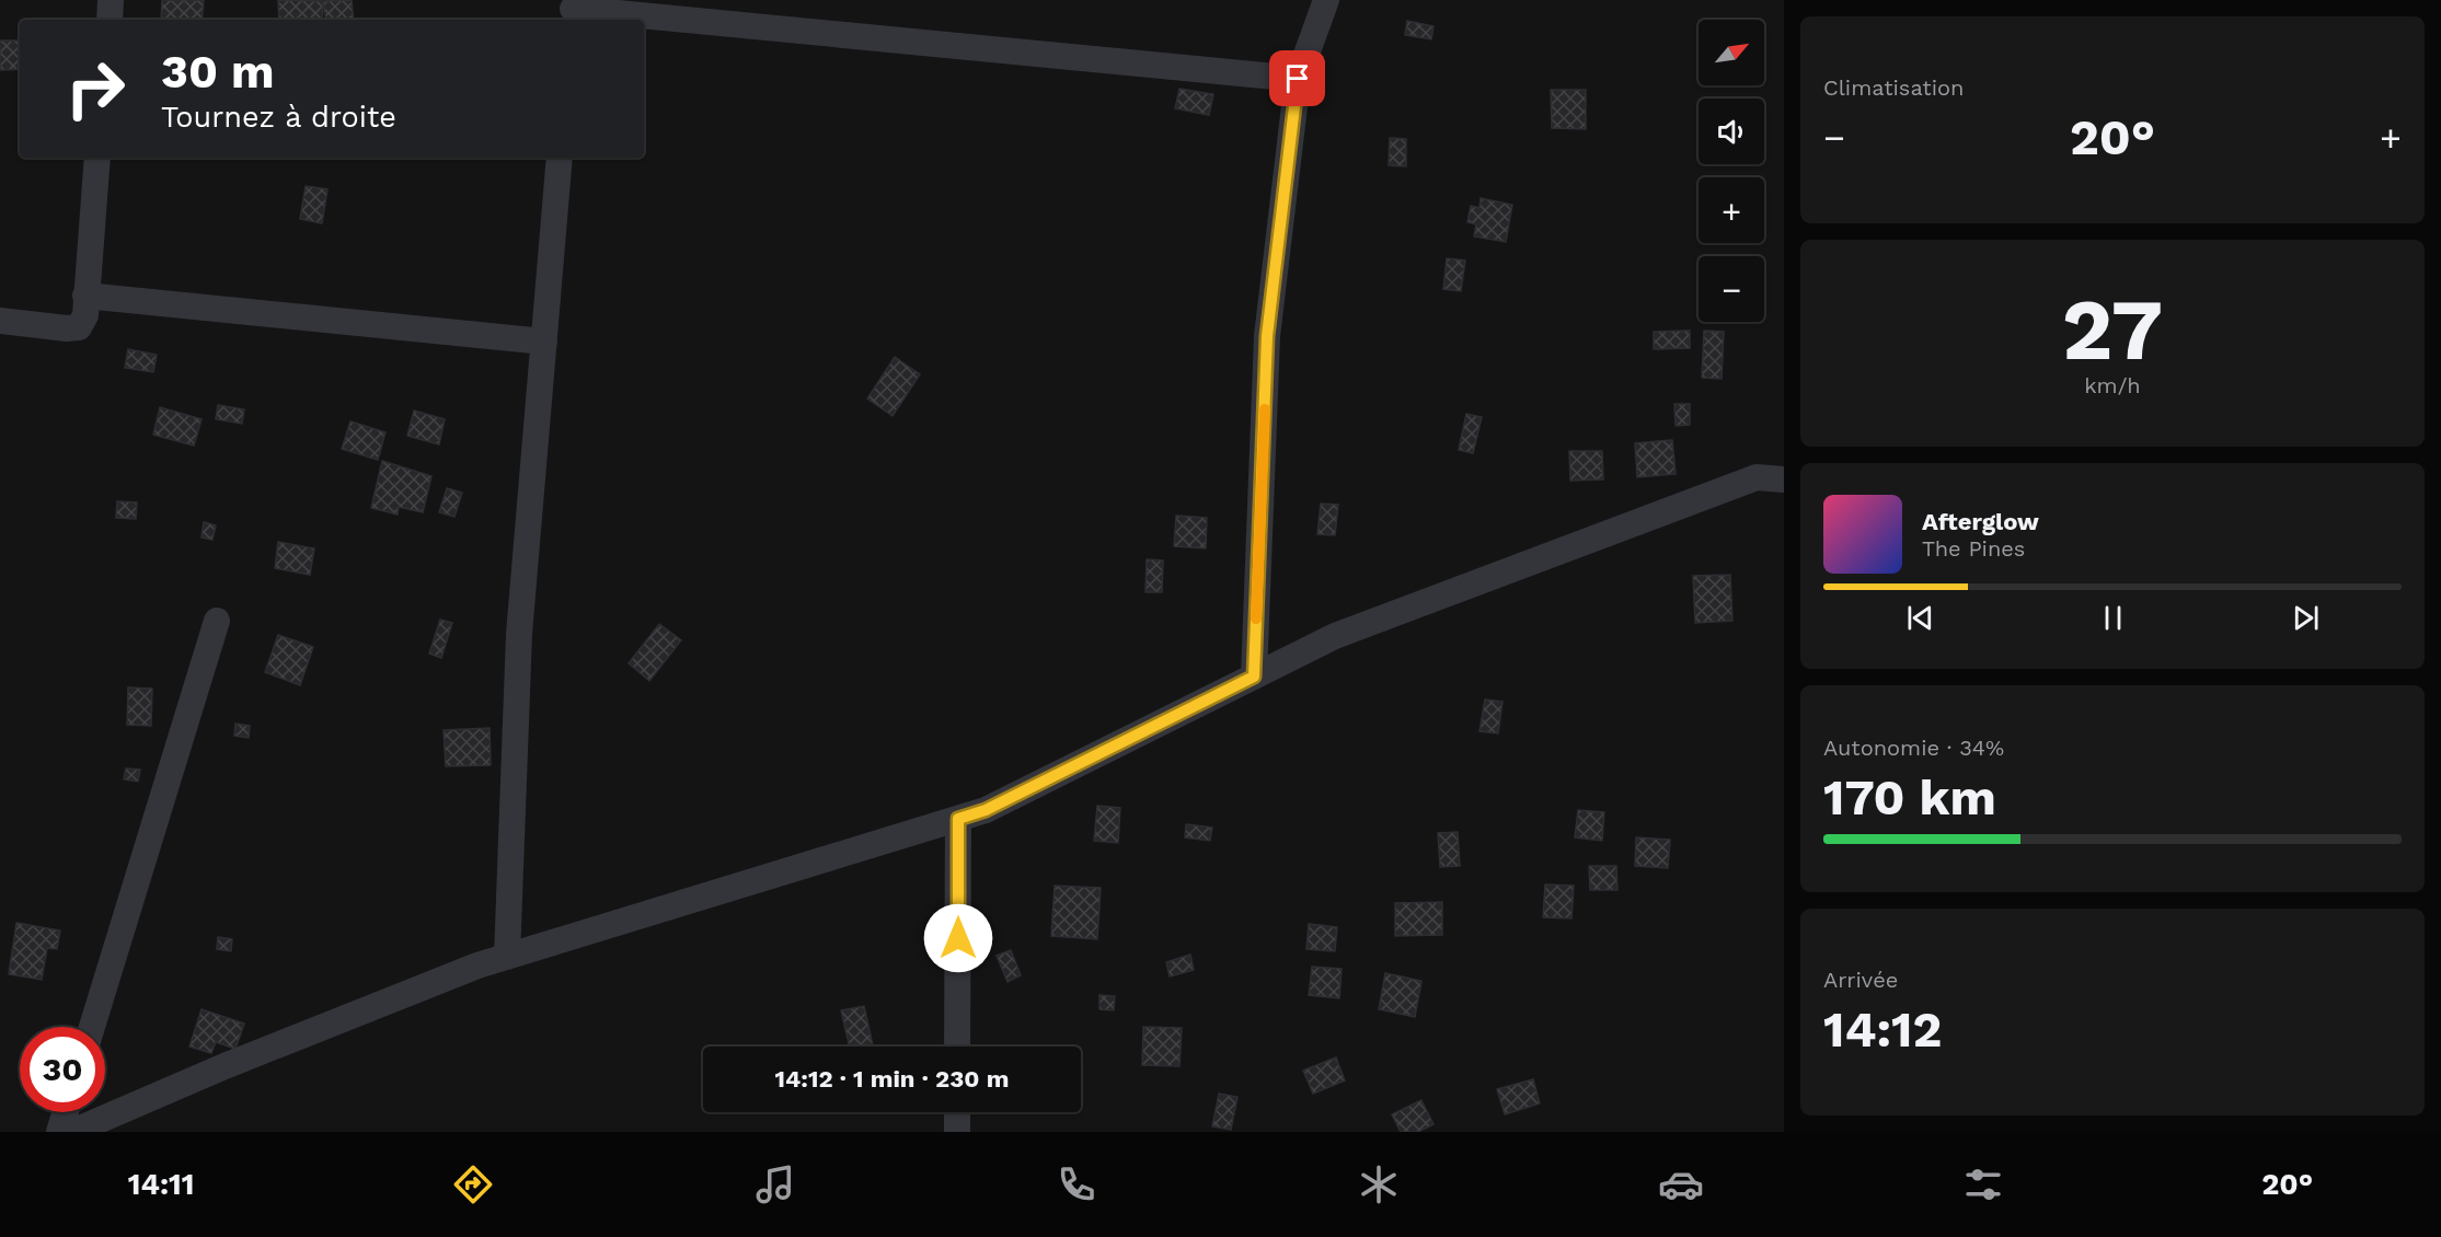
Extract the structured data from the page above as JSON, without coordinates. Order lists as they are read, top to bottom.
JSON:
{
  "north": "top right",
  "page": {
    "tile": [
      "Climatisation",
      ["27", "km/h"],
      ["Autonomie · 34%", "170 km"],
      ["Arrivée", "14:12"]
    ],
    "map_buttons": ["+", "−"],
    "turn": ["30 m", "Tournez à droite"],
    "heat": ["−", "20°", "+"],
    "song": ["Afterglow", "The Pines"],
    "limit": "30",
    "trip": "14:12 · 1 min · 230 m",
    "tabs": ["14:11", "20°"]
  }
}
